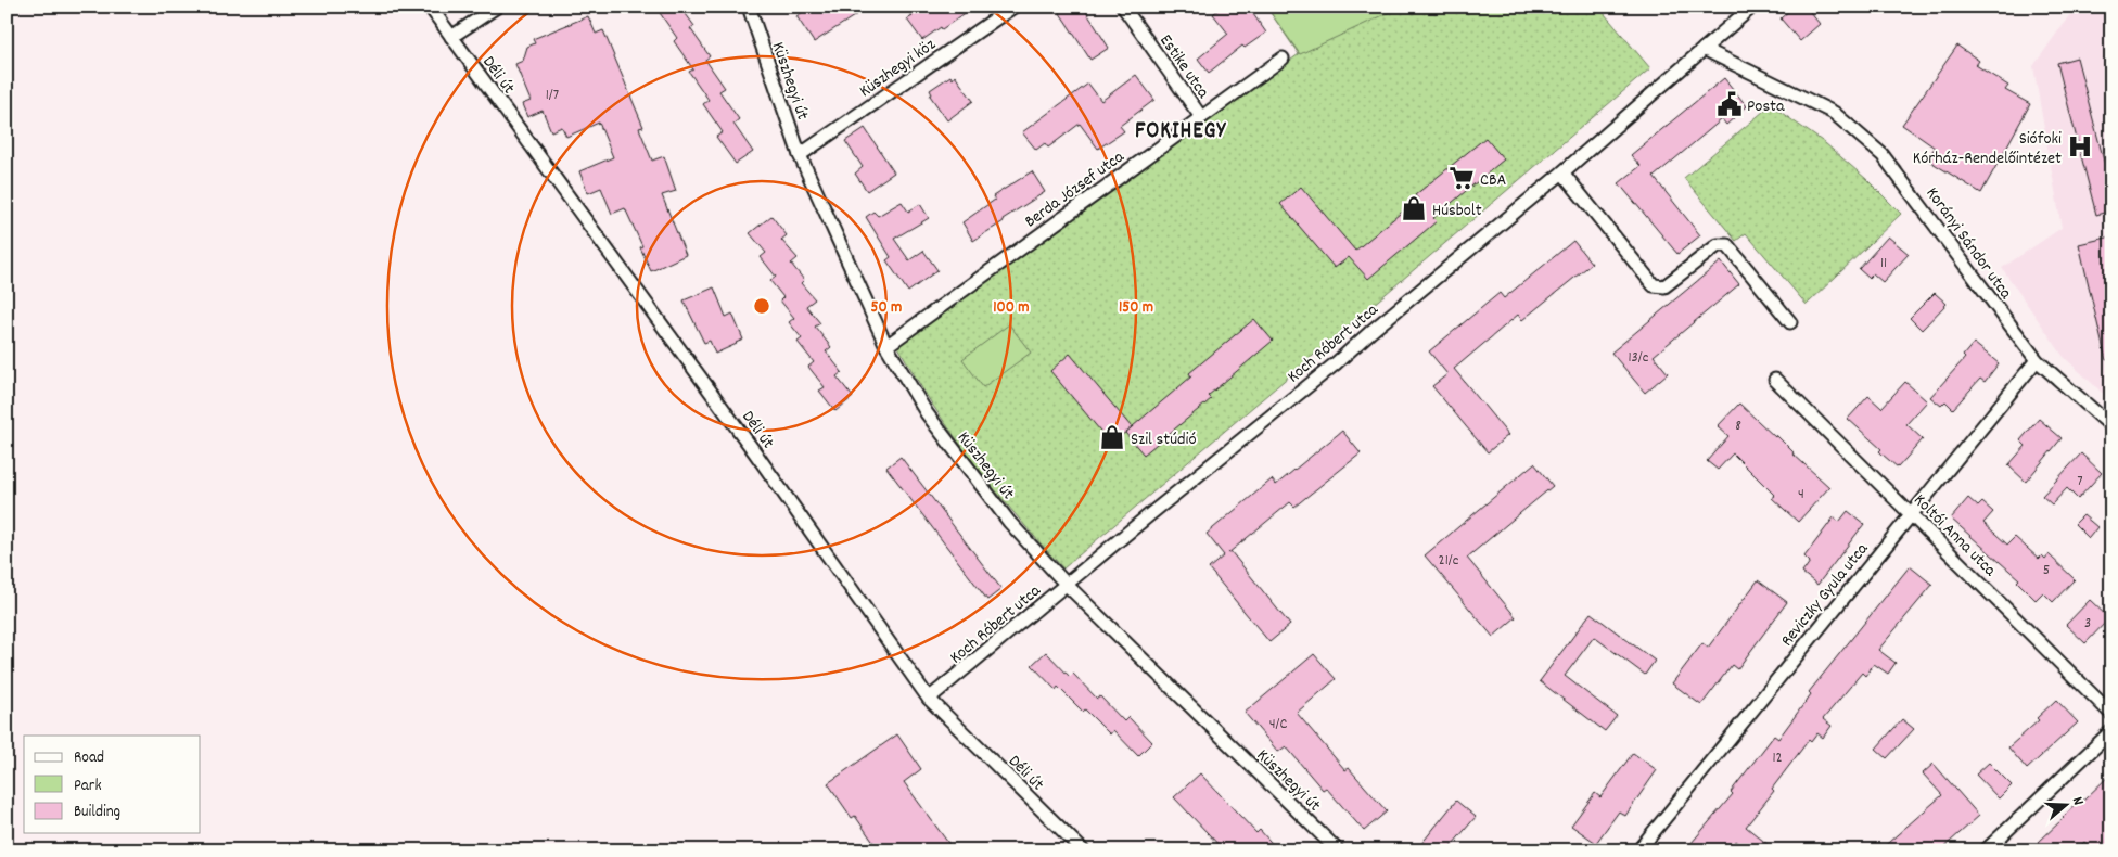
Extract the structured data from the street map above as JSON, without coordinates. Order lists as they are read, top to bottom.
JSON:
{
  "streets": {
    "street": [
      "Estike utca",
      "Küszhegyi köz",
      "Déli út",
      "Küszhegyi út",
      "Berda József utca",
      "Korányi Sándor utca",
      "Koch Róbert utca",
      "Koltói Anna utca",
      "Reviczky Gyula utca"
    ]
  },
  "crossings": [
    ["Estike utca", "Berda József utca"],
    ["Küszhegyi köz", "Küszhegyi út"],
    ["Déli út", "Koch Róbert utca"],
    ["Küszhegyi út", "Berda József utca"],
    ["Küszhegyi út", "Koch Róbert utca"],
    ["Korányi Sándor utca", "Koch Róbert utca"],
    ["Korányi Sándor utca", "Reviczky Gyula utca"],
    ["Koltói Anna utca", "Reviczky Gyula utca"]
  ],
  "districts": ["FOKIHEGY"],
  "places": {
    "public building": ["Posta"],
    "hospital": ["Siófoki Kórház-Rendelőintézet"],
    "supermarket": ["CBA"],
    "shop": ["Húsbolt", "Szil stúdió"]
  },
  "house_numbers": [
    "1/7",
    "11",
    "13/c",
    "8",
    "7",
    "4",
    "21/c",
    "5",
    "3",
    "4/C",
    "12"
  ],
  "legend": ["Road", "Park", "Building"],
  "north": "right",
  "rings": ["50 m", "100 m", "150 m"]
}
